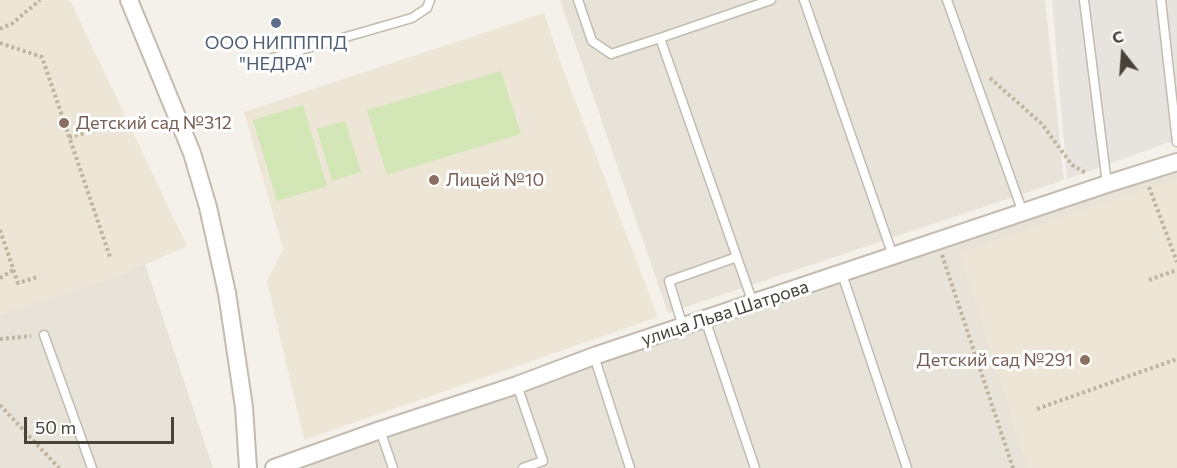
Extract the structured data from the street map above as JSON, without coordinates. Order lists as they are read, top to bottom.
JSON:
{
  "streets": {
    "street": ["улица Льва Шатрова"]
  },
  "places": [
    "ООО НИППППД \"НЕДРА\"",
    "Детский сад №312",
    "Лицей №10",
    "Детский сад №291"
  ],
  "scale_bar": "50 m",
  "north": "top"
}
